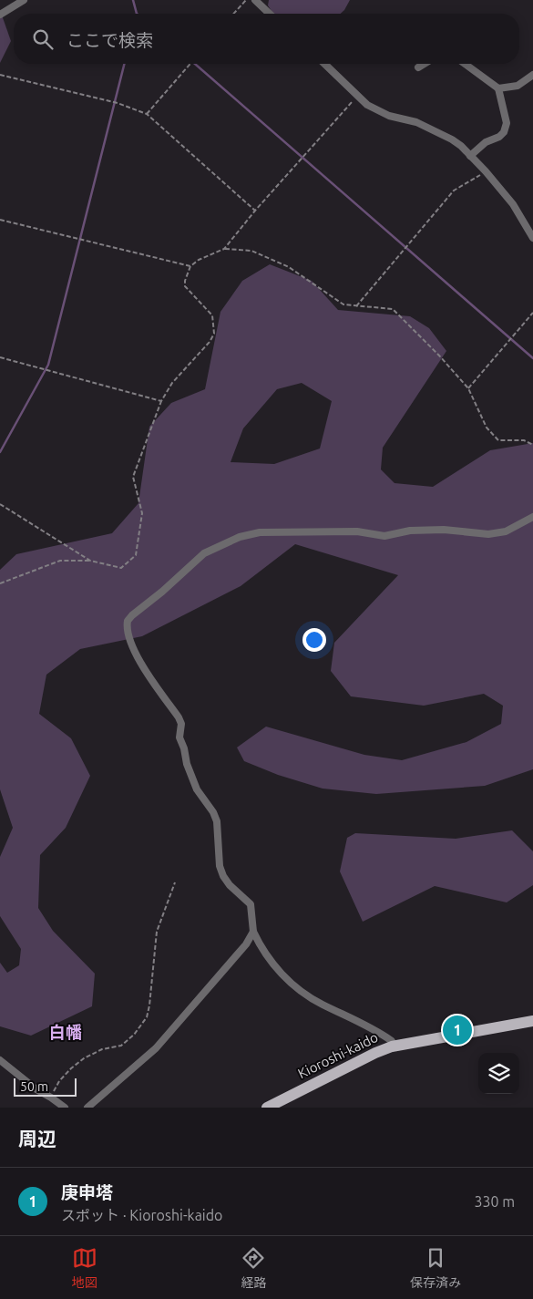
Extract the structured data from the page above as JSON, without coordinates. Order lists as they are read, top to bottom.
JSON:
{
  "streets": {
    "main road": ["Kioroshi-kaido"]
  },
  "districts": ["白幡"],
  "scale_bar": "50 m",
  "page": {
    "search": "ここで検索",
    "pins": "1",
    "scale": "50 m",
    "heading": "周辺",
    "list": [
      {
        "mark": "1",
        "name": "庚申塔",
        "note": "スポット · Kioroshi-kaido",
        "value": "330 m"
      }
    ],
    "nav": ["地図", "経路", "保存済み"]
  }
}
